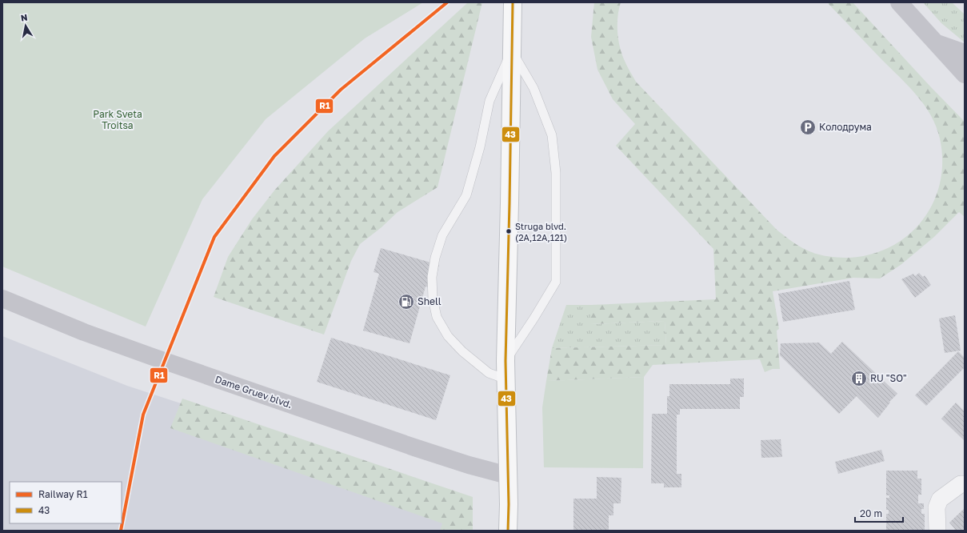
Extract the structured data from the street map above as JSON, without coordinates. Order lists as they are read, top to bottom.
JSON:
{
  "streets": {
    "main road": ["Dame Gruev blvd."]
  },
  "parks": ["Park Sveta Troitsa"],
  "places": {
    "parking": ["Колодрума"],
    "other": ["Struga blvd. (2A,12A,121)"],
    "fuel station": ["Shell"],
    "building": ["RU \"SO\""]
  },
  "lines": ["rail line R1", "transit line 43"],
  "legend": ["Railway R1", "43"],
  "scale_bar": "20 m",
  "north": "top"
}
